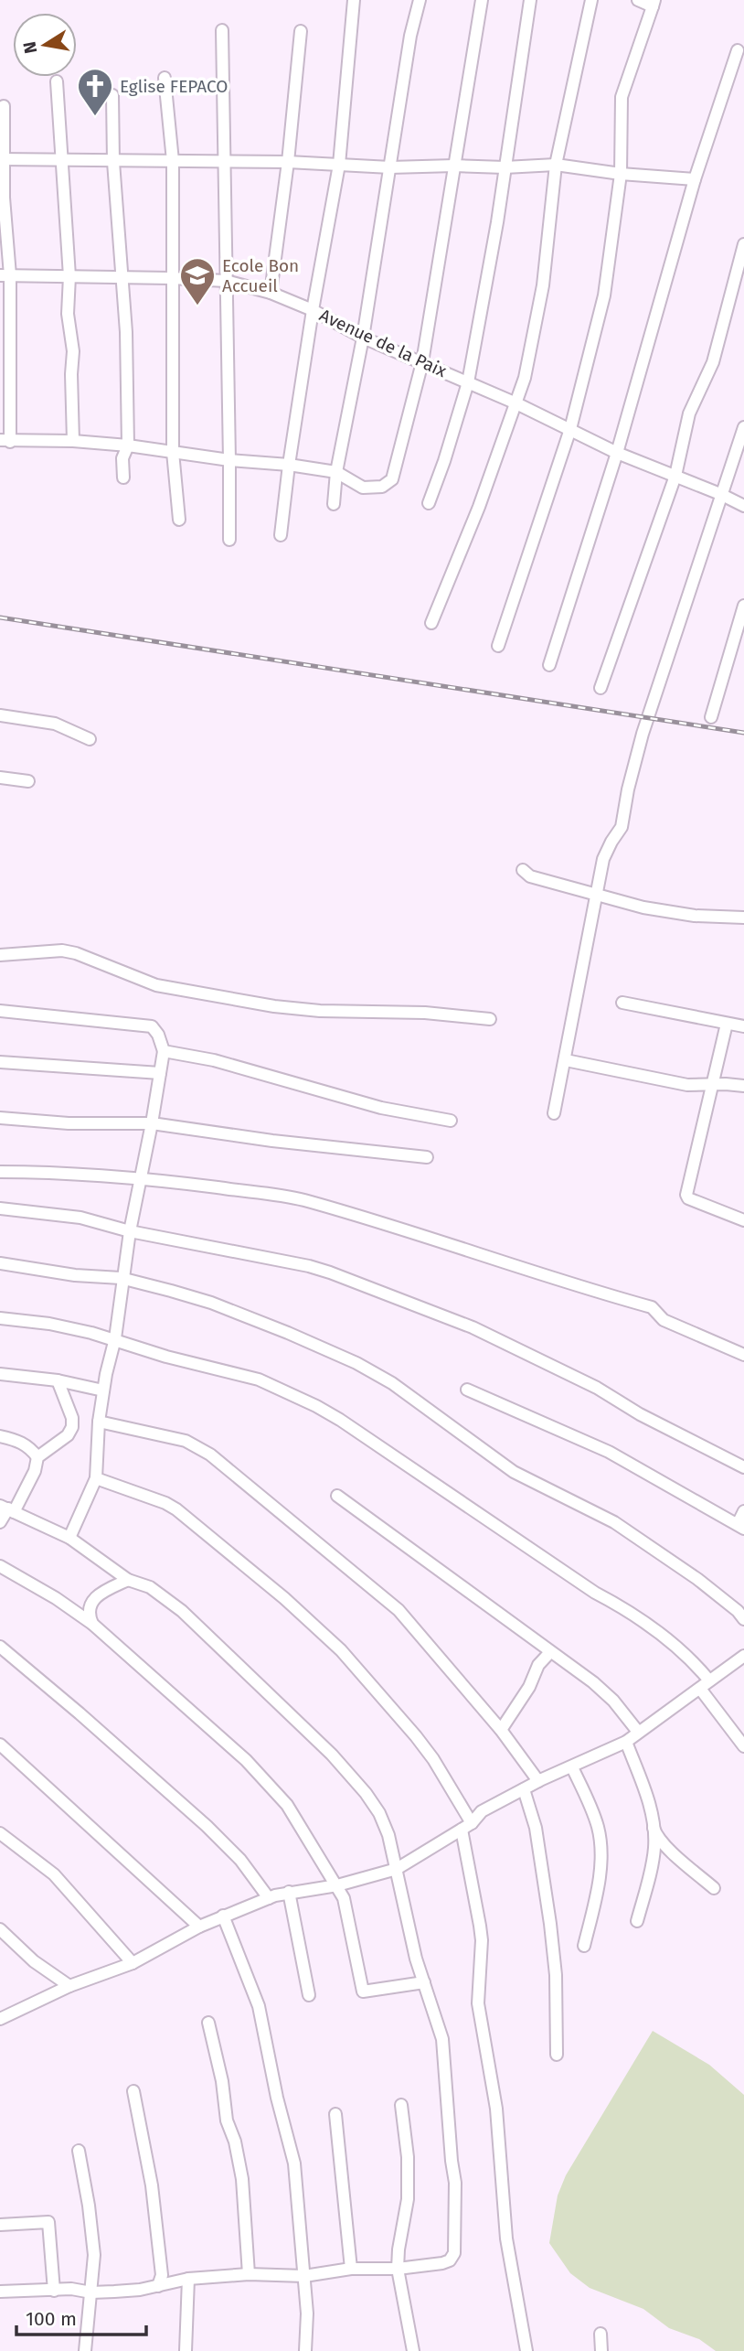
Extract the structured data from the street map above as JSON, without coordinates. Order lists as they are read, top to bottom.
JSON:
{
  "streets": {
    "street": ["Avenue de la Paix"]
  },
  "places": {
    "church": ["Eglise FEPACO"],
    "school or university": ["Ecole Bon Accueil"]
  },
  "scale_bar": "100 m",
  "north": "left"
}
